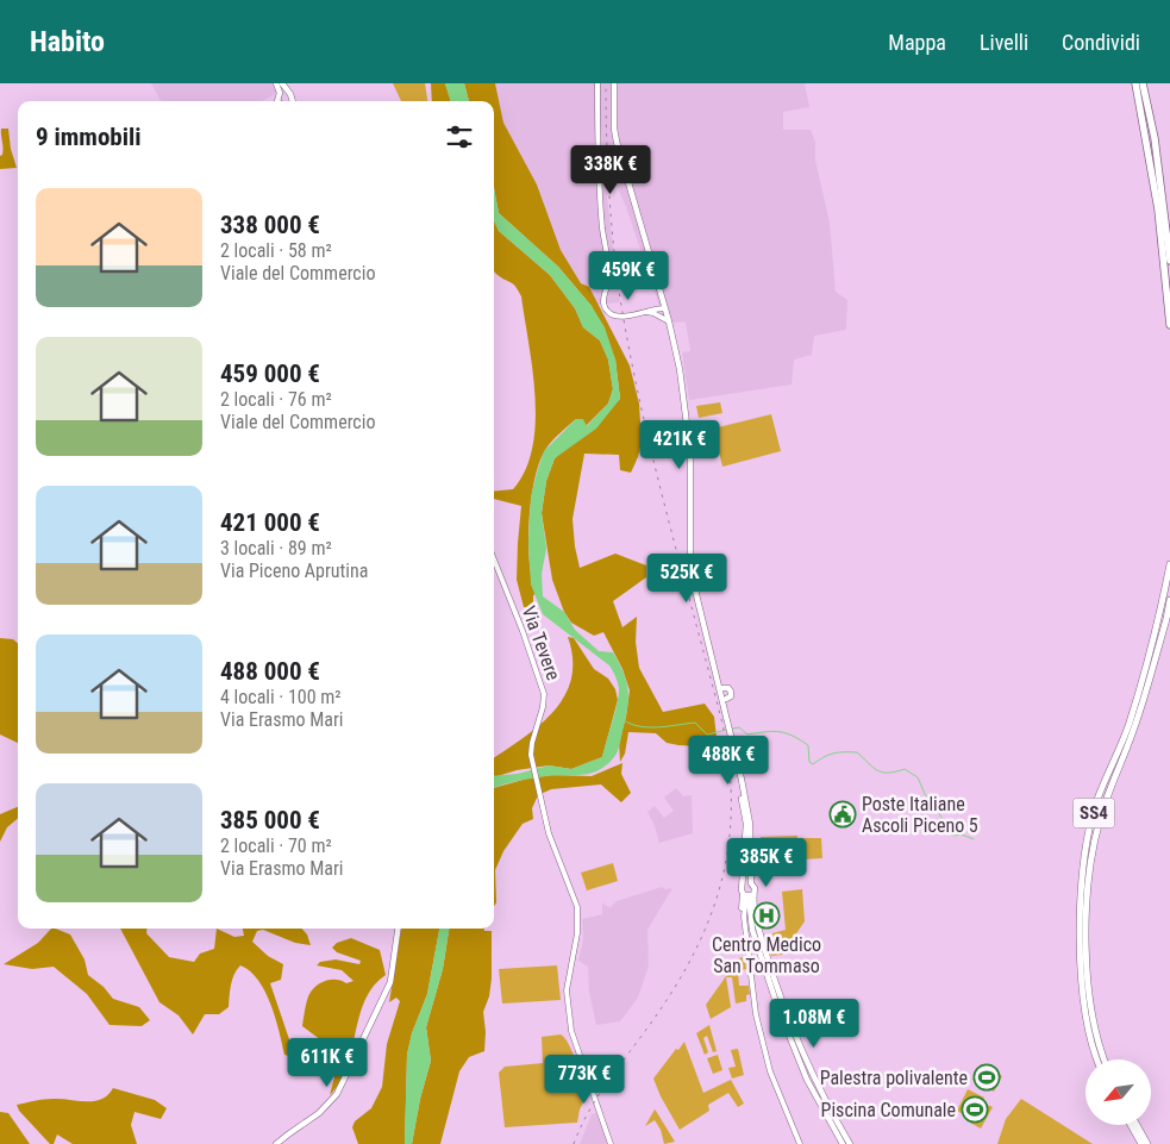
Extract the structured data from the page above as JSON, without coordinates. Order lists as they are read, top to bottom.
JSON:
{
  "streets": {
    "highway": ["SS4"],
    "street": ["Via Tevere"]
  },
  "places": {
    "public building": ["Poste Italiane Ascoli Piceno 5"],
    "hospital": ["Centro Medico San Tommaso"],
    "sports": ["Palestra polivalente", "Piscina Comunale"]
  },
  "north": "bottom left",
  "page": {
    "header": "Habito",
    "nav": ["Mappa", "Livelli", "Condividi"],
    "heading": "9 immobili",
    "price": [
      "338K €",
      "459K €",
      "421K €",
      "525K €",
      "488K €",
      "385K €",
      "1.08M €",
      "611K €",
      "773K €"
    ],
    "list": [
      {
        "name": "338 000 €",
        "note": "2 locali · 58 m² · Viale del Commercio"
      },
      {
        "name": "459 000 €",
        "note": "2 locali · 76 m² · Viale del Commercio"
      },
      {
        "name": "421 000 €",
        "note": "3 locali · 89 m² · Via Piceno Aprutina"
      },
      {
        "name": "488 000 €",
        "note": "4 locali · 100 m² · Via Erasmo Mari"
      },
      {
        "name": "385 000 €",
        "note": "2 locali · 70 m² · Via Erasmo Mari"
      }
    ]
  }
}
